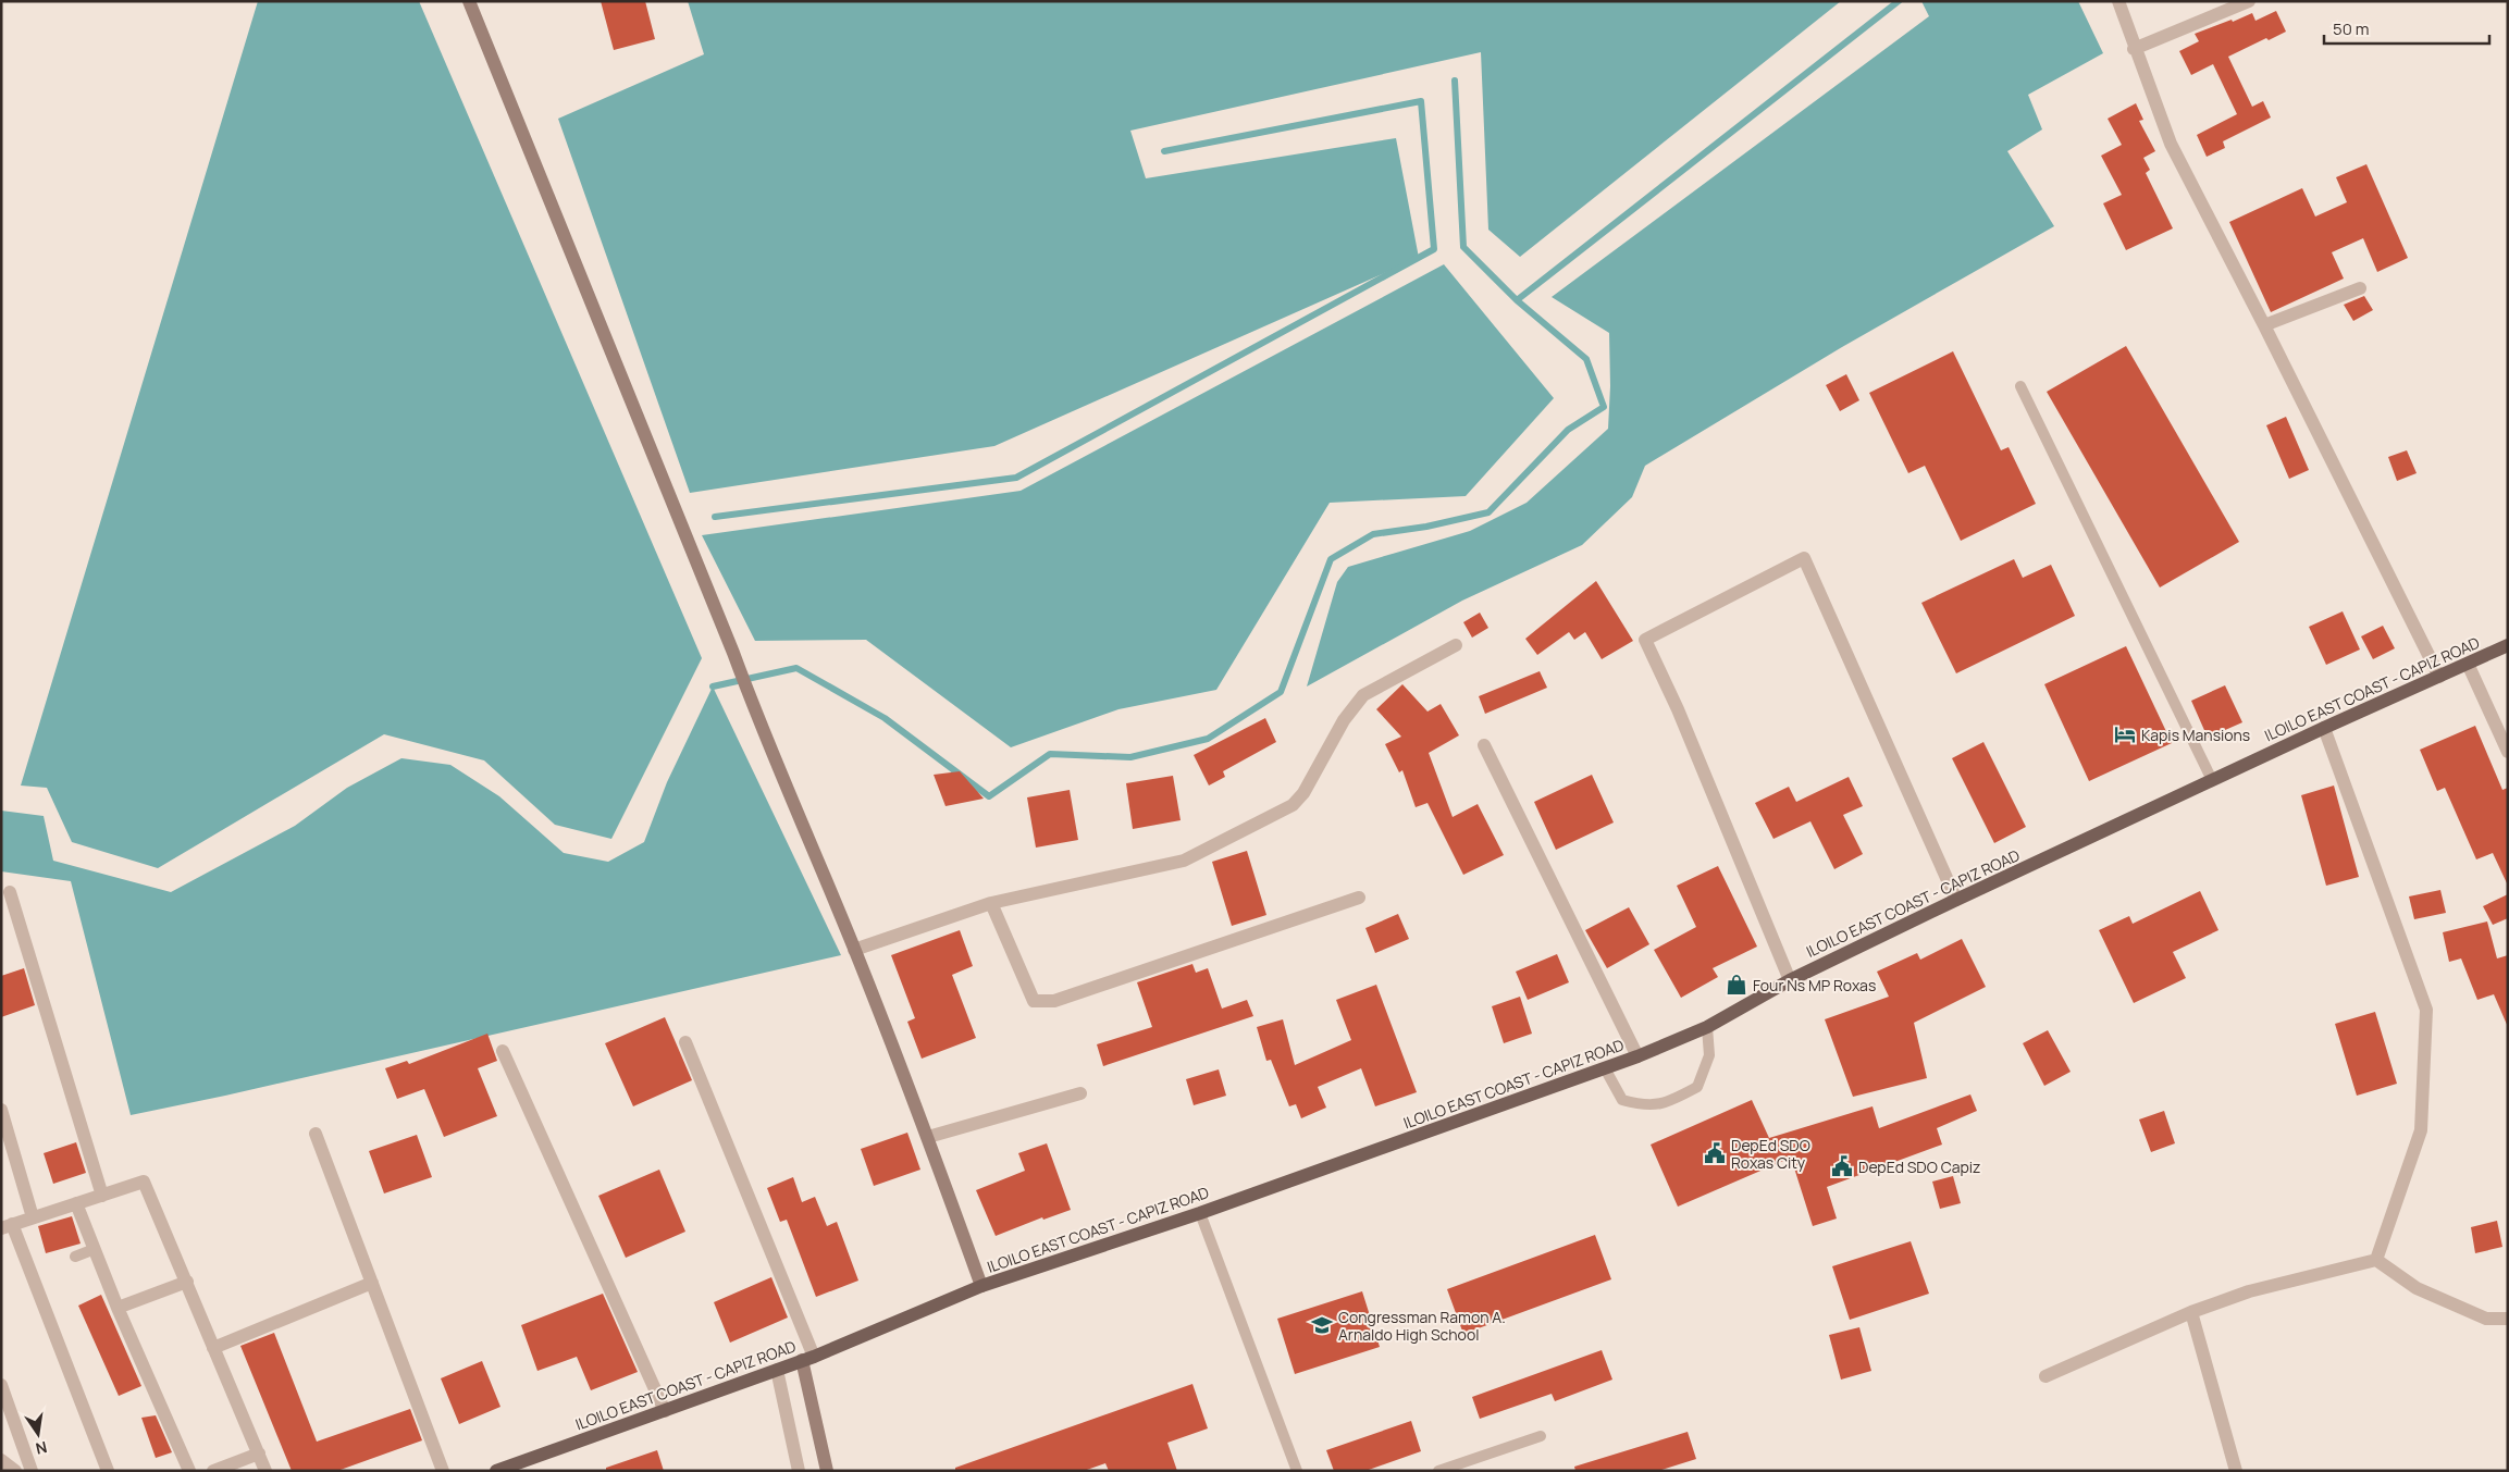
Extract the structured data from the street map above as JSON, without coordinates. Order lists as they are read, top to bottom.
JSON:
{
  "streets": {
    "main road": ["ILOILO EAST COAST - CAPIZ ROAD"]
  },
  "places": {
    "hotel": ["Kapis Mansions"],
    "shop": ["Four Ns MP Roxas"],
    "public building": ["DepEd SDO Roxas City", "DepEd SDO Capiz"],
    "school or university": ["Congressman Ramon A. Arnaldo High School"]
  },
  "scale_bar": "50 m",
  "north": "bottom"
}
